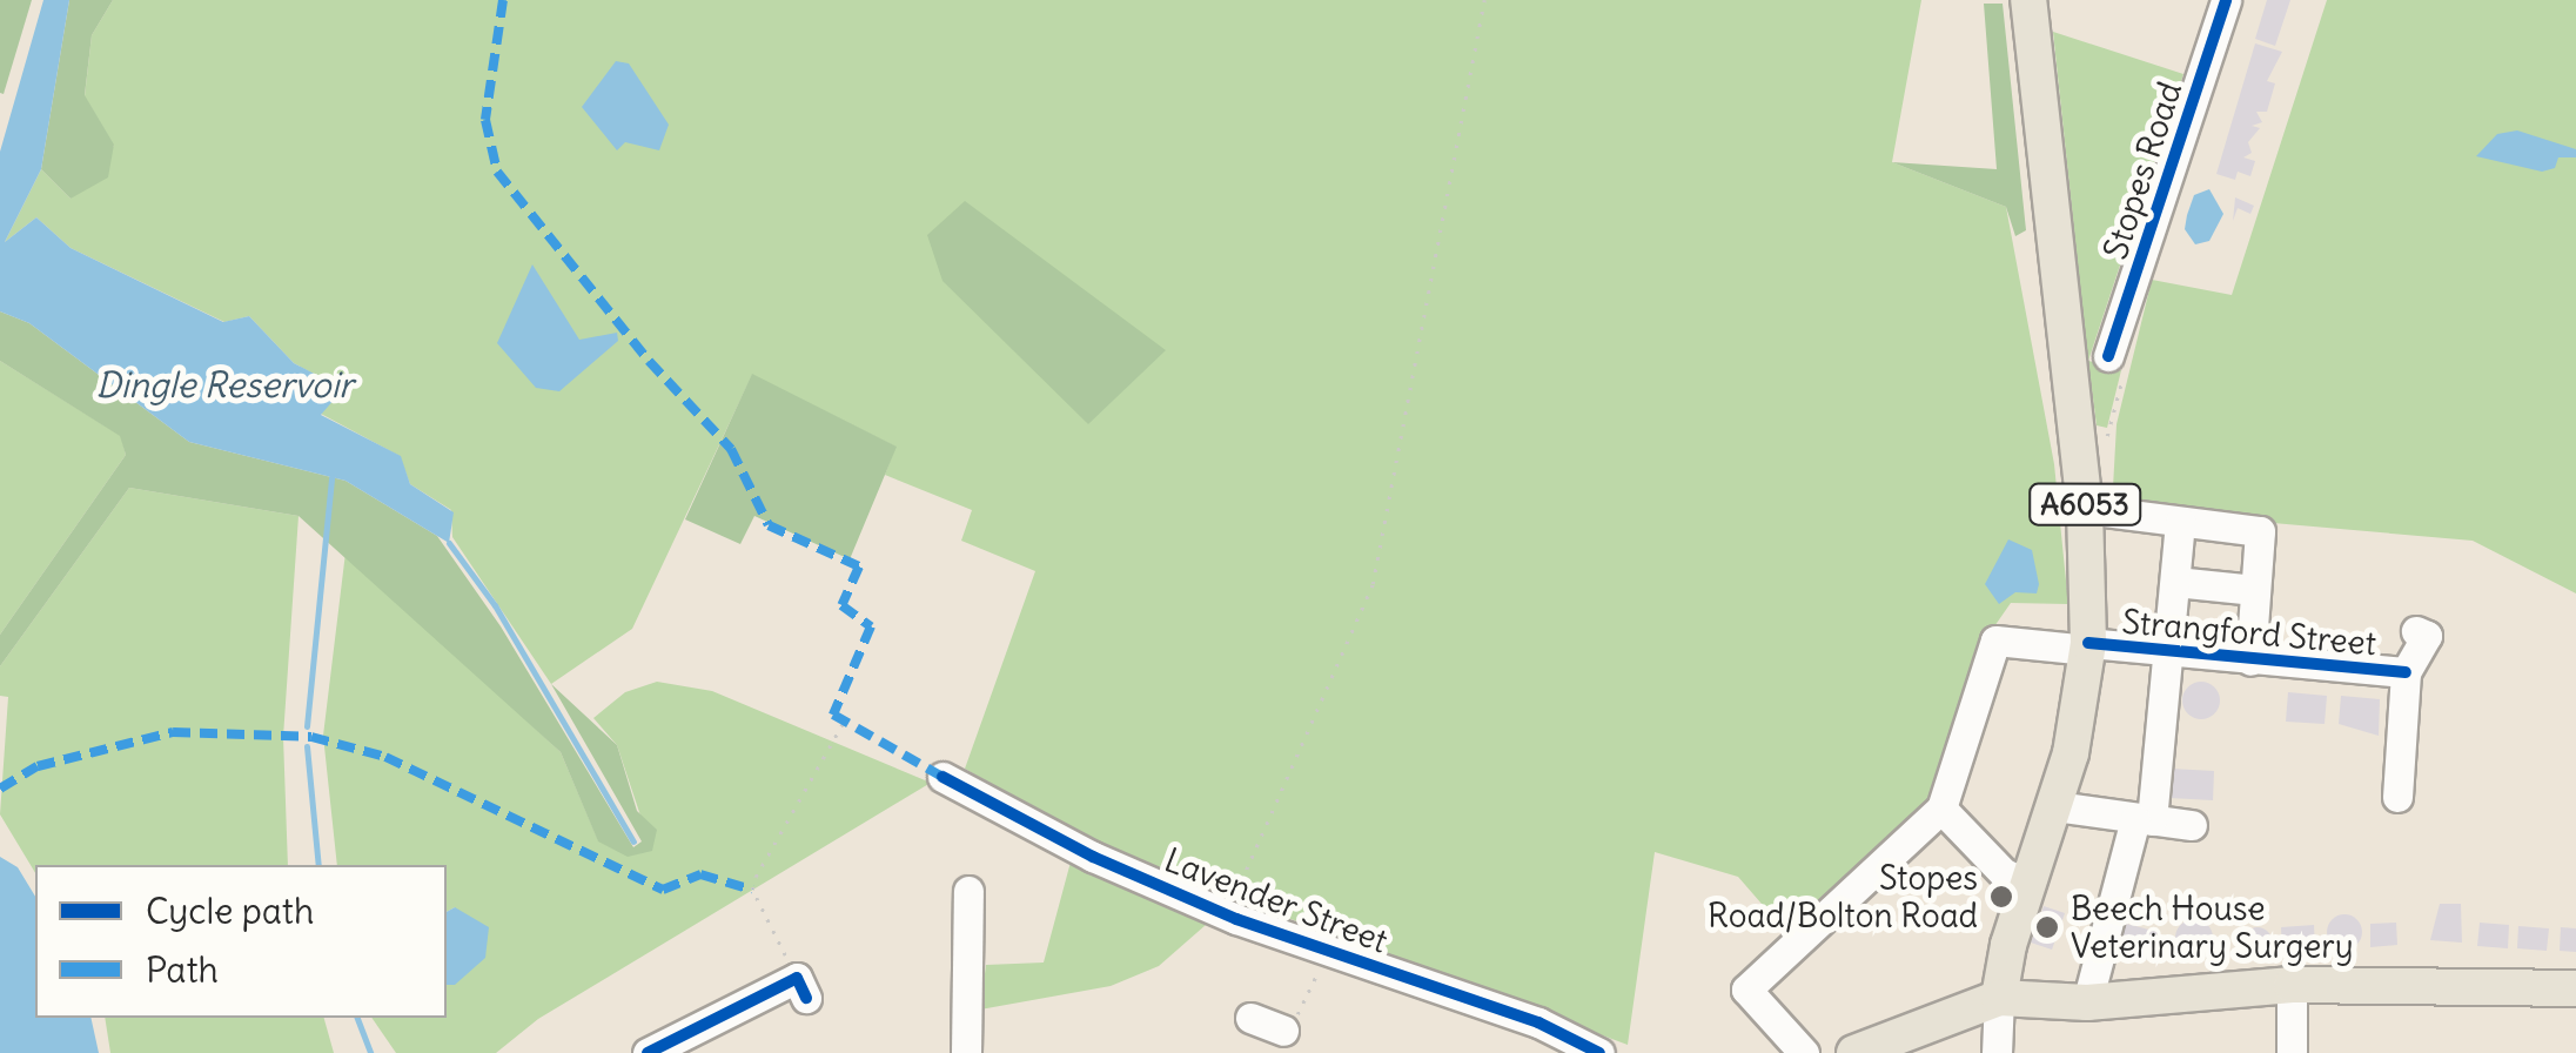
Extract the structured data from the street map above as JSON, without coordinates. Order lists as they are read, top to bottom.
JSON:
{
  "streets": {
    "main road": ["Stopes Road", "A6053"],
    "street": ["Strangford Street", "Lavender Street"]
  },
  "crossings": [
    ["Stopes Road", "Strangford Street"]
  ],
  "water": ["Dingle Reservoir"],
  "places": ["Stopes Road/Bolton Road", "Beech House Veterinary Surgery"],
  "legend": ["Cycle path", "Path"]
}
